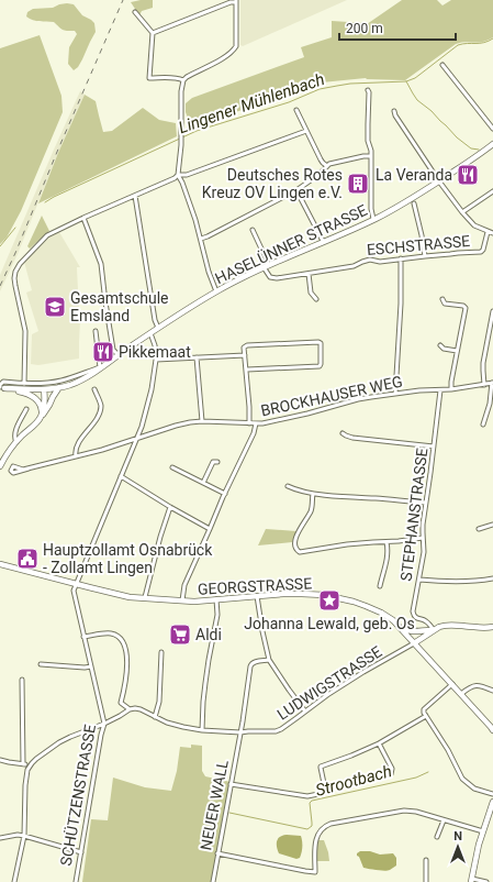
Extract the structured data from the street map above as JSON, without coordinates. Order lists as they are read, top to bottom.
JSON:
{
  "streets": {
    "main road": ["HASELÜNNER STRASSE", "GEORGSTRASSE"],
    "street": [
      "ESCHSTRASSE",
      "BROCKHAUSER WEG",
      "STEPHANSTRASSE",
      "LUDWIGSTRASSE",
      "SCHÜTZENSTRASSE",
      "NEUER WALL"
    ]
  },
  "crossings": [
    ["HASELÜNNER STRASSE", "ESCHSTRASSE"],
    ["BROCKHAUSER WEG", "STEPHANSTRASSE"],
    ["GEORGSTRASSE", "SCHÜTZENSTRASSE"],
    ["LUDWIGSTRASSE", "NEUER WALL"]
  ],
  "water": ["Lingener Mühlenbach", "Strootbach"],
  "places": {
    "restaurant": ["La Veranda", "Pikkemaat"],
    "building": ["Deutsches Rotes Kreuz OV Lingen e.V."],
    "school or university": ["Gesamtschule Emsland"],
    "public building": ["Hauptzollamt Osnabrück - Zollamt Lingen"],
    "place": ["Johanna Lewald, geb. Os"],
    "supermarket": ["Aldi"]
  },
  "scale_bar": "200 m",
  "north": "top"
}
